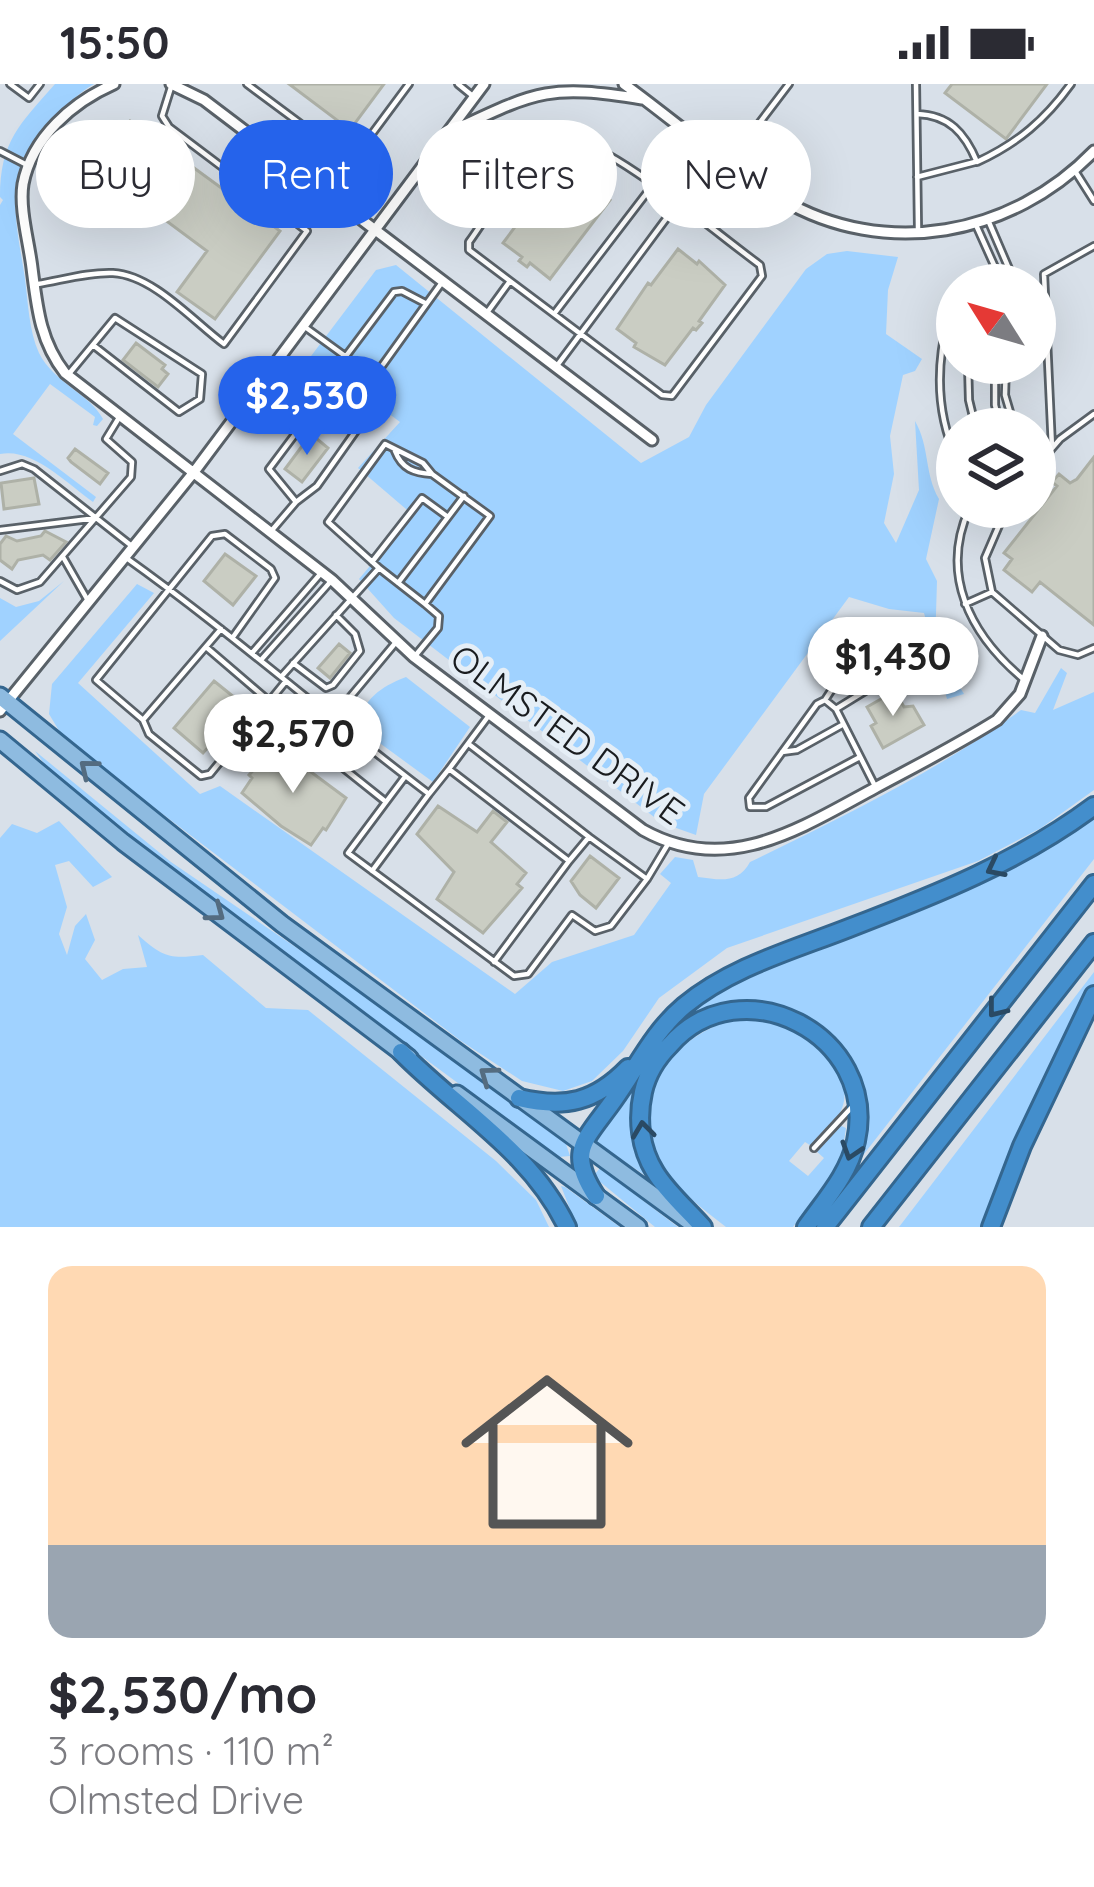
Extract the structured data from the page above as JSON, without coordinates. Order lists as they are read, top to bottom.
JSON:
{
  "streets": {
    "street": ["OLMSTED DRIVE"]
  },
  "north": "top left",
  "page": {
    "status": "15:50",
    "chip": [
      "Buy",
      "Rent",
      "Filters",
      "New"
    ],
    "price": ["$2,530", "$1,430", "$2,570"],
    "list": [
      {
        "name": "$2,530/mo",
        "note": "3 rooms · 110 m² · Olmsted Drive"
      }
    ]
  }
}
